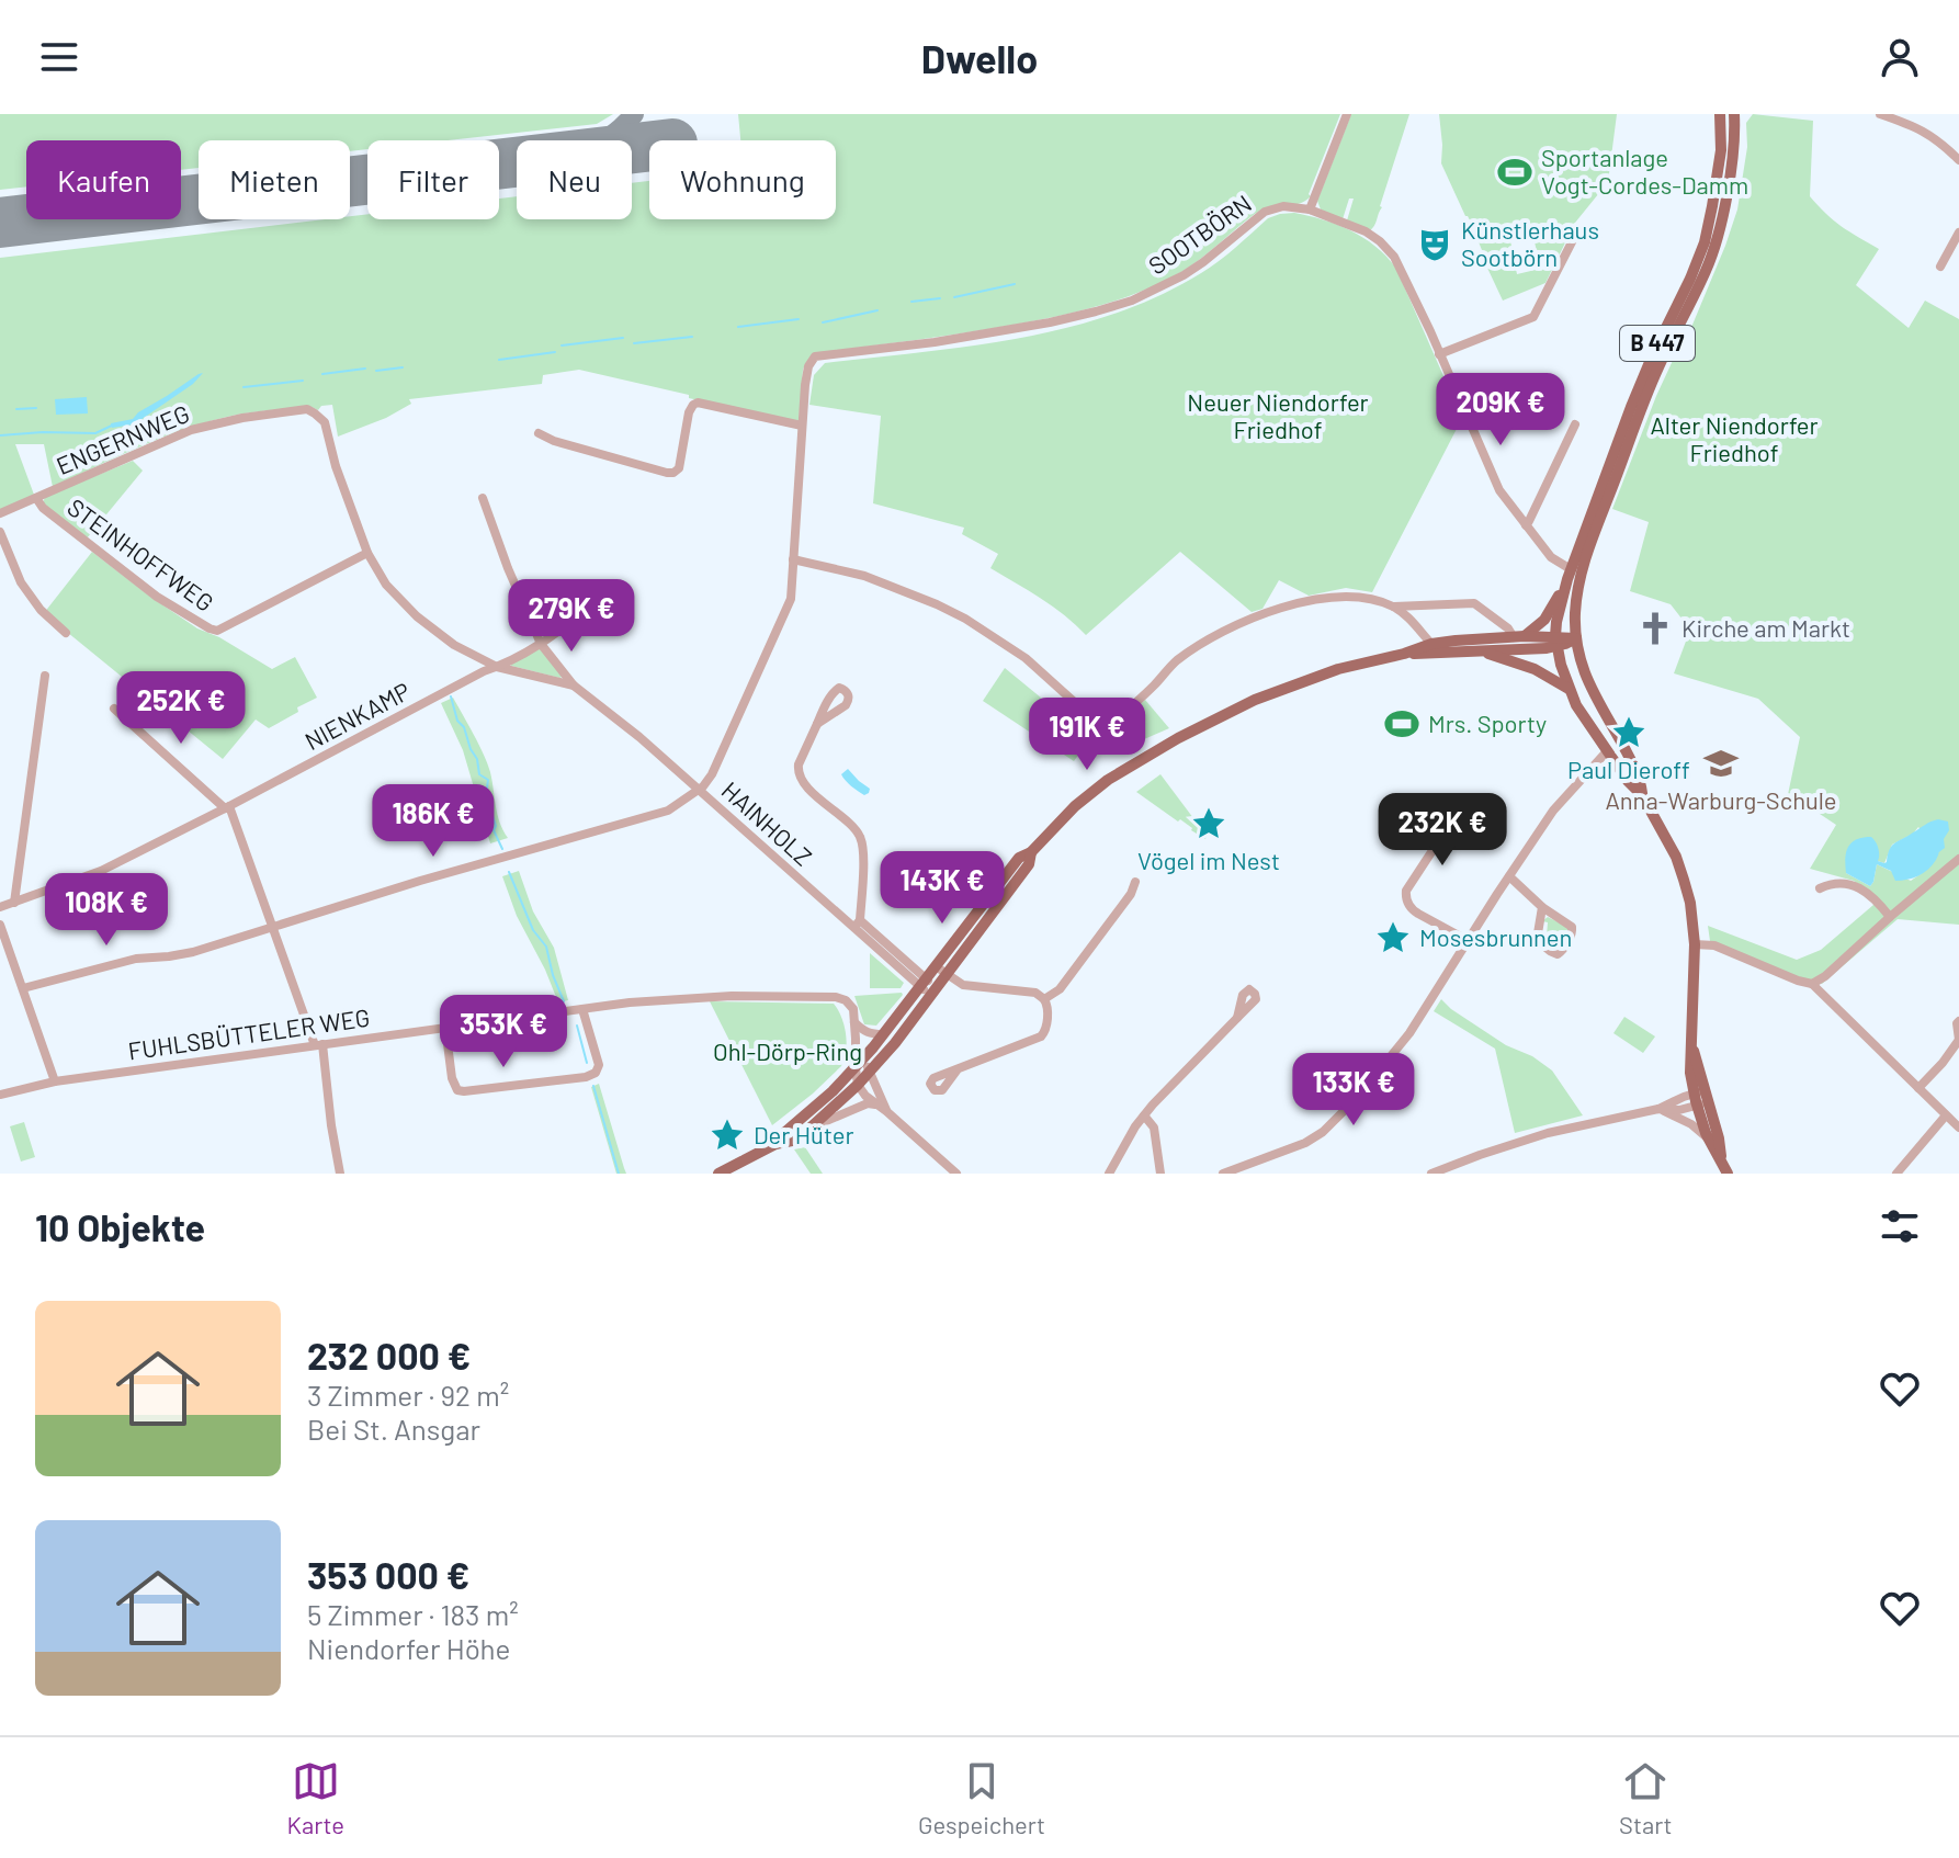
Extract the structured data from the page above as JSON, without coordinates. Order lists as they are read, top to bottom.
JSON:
{
  "streets": {
    "main road": ["B 447"],
    "street": [
      "SOOTBÖRN",
      "ENGERNWEG",
      "STEINHOFFWEG",
      "NIENKAMP",
      "HAINHOLZ",
      "FUHLSBÜTTELER WEG"
    ]
  },
  "crossings": [
    ["SOOTBÖRN", "B 447"],
    ["ENGERNWEG", "STEINHOFFWEG"],
    ["ENGERNWEG", "HAINHOLZ"],
    ["STEINHOFFWEG", "HAINHOLZ"],
    ["NIENKAMP", "HAINHOLZ"]
  ],
  "parks": ["Neuer Niendorfer Friedhof", "Alter Niendorfer Friedhof", "Ohl-Dörp-Ring"],
  "places": {
    "sports": ["Sportanlage Vogt-Cordes-Damm", "Mrs. Sporty"],
    "theatre": ["Künstlerhaus Sootbörn"],
    "church": ["Kirche am Markt"],
    "place": [
      "Paul Dieroff",
      "Vögel im Nest",
      "Mosesbrunnen",
      "Der Hüter"
    ],
    "school or university": ["Anna-Warburg-Schule"]
  },
  "page": {
    "header": "Dwello",
    "chip": [
      "Kaufen",
      "Mieten",
      "Filter",
      "Neu",
      "Wohnung"
    ],
    "price": [
      "209K €",
      "279K €",
      "252K €",
      "191K €",
      "186K €",
      "232K €",
      "143K €",
      "108K €",
      "353K €",
      "133K €"
    ],
    "heading": "10 Objekte",
    "list": [
      {
        "name": "232 000 €",
        "note": "3 Zimmer · 92 m² · Bei St. Ansgar"
      },
      {
        "name": "353 000 €",
        "note": "5 Zimmer · 183 m² · Niendorfer Höhe"
      }
    ],
    "tabs": ["Karte", "Gespeichert", "Start"]
  }
}
